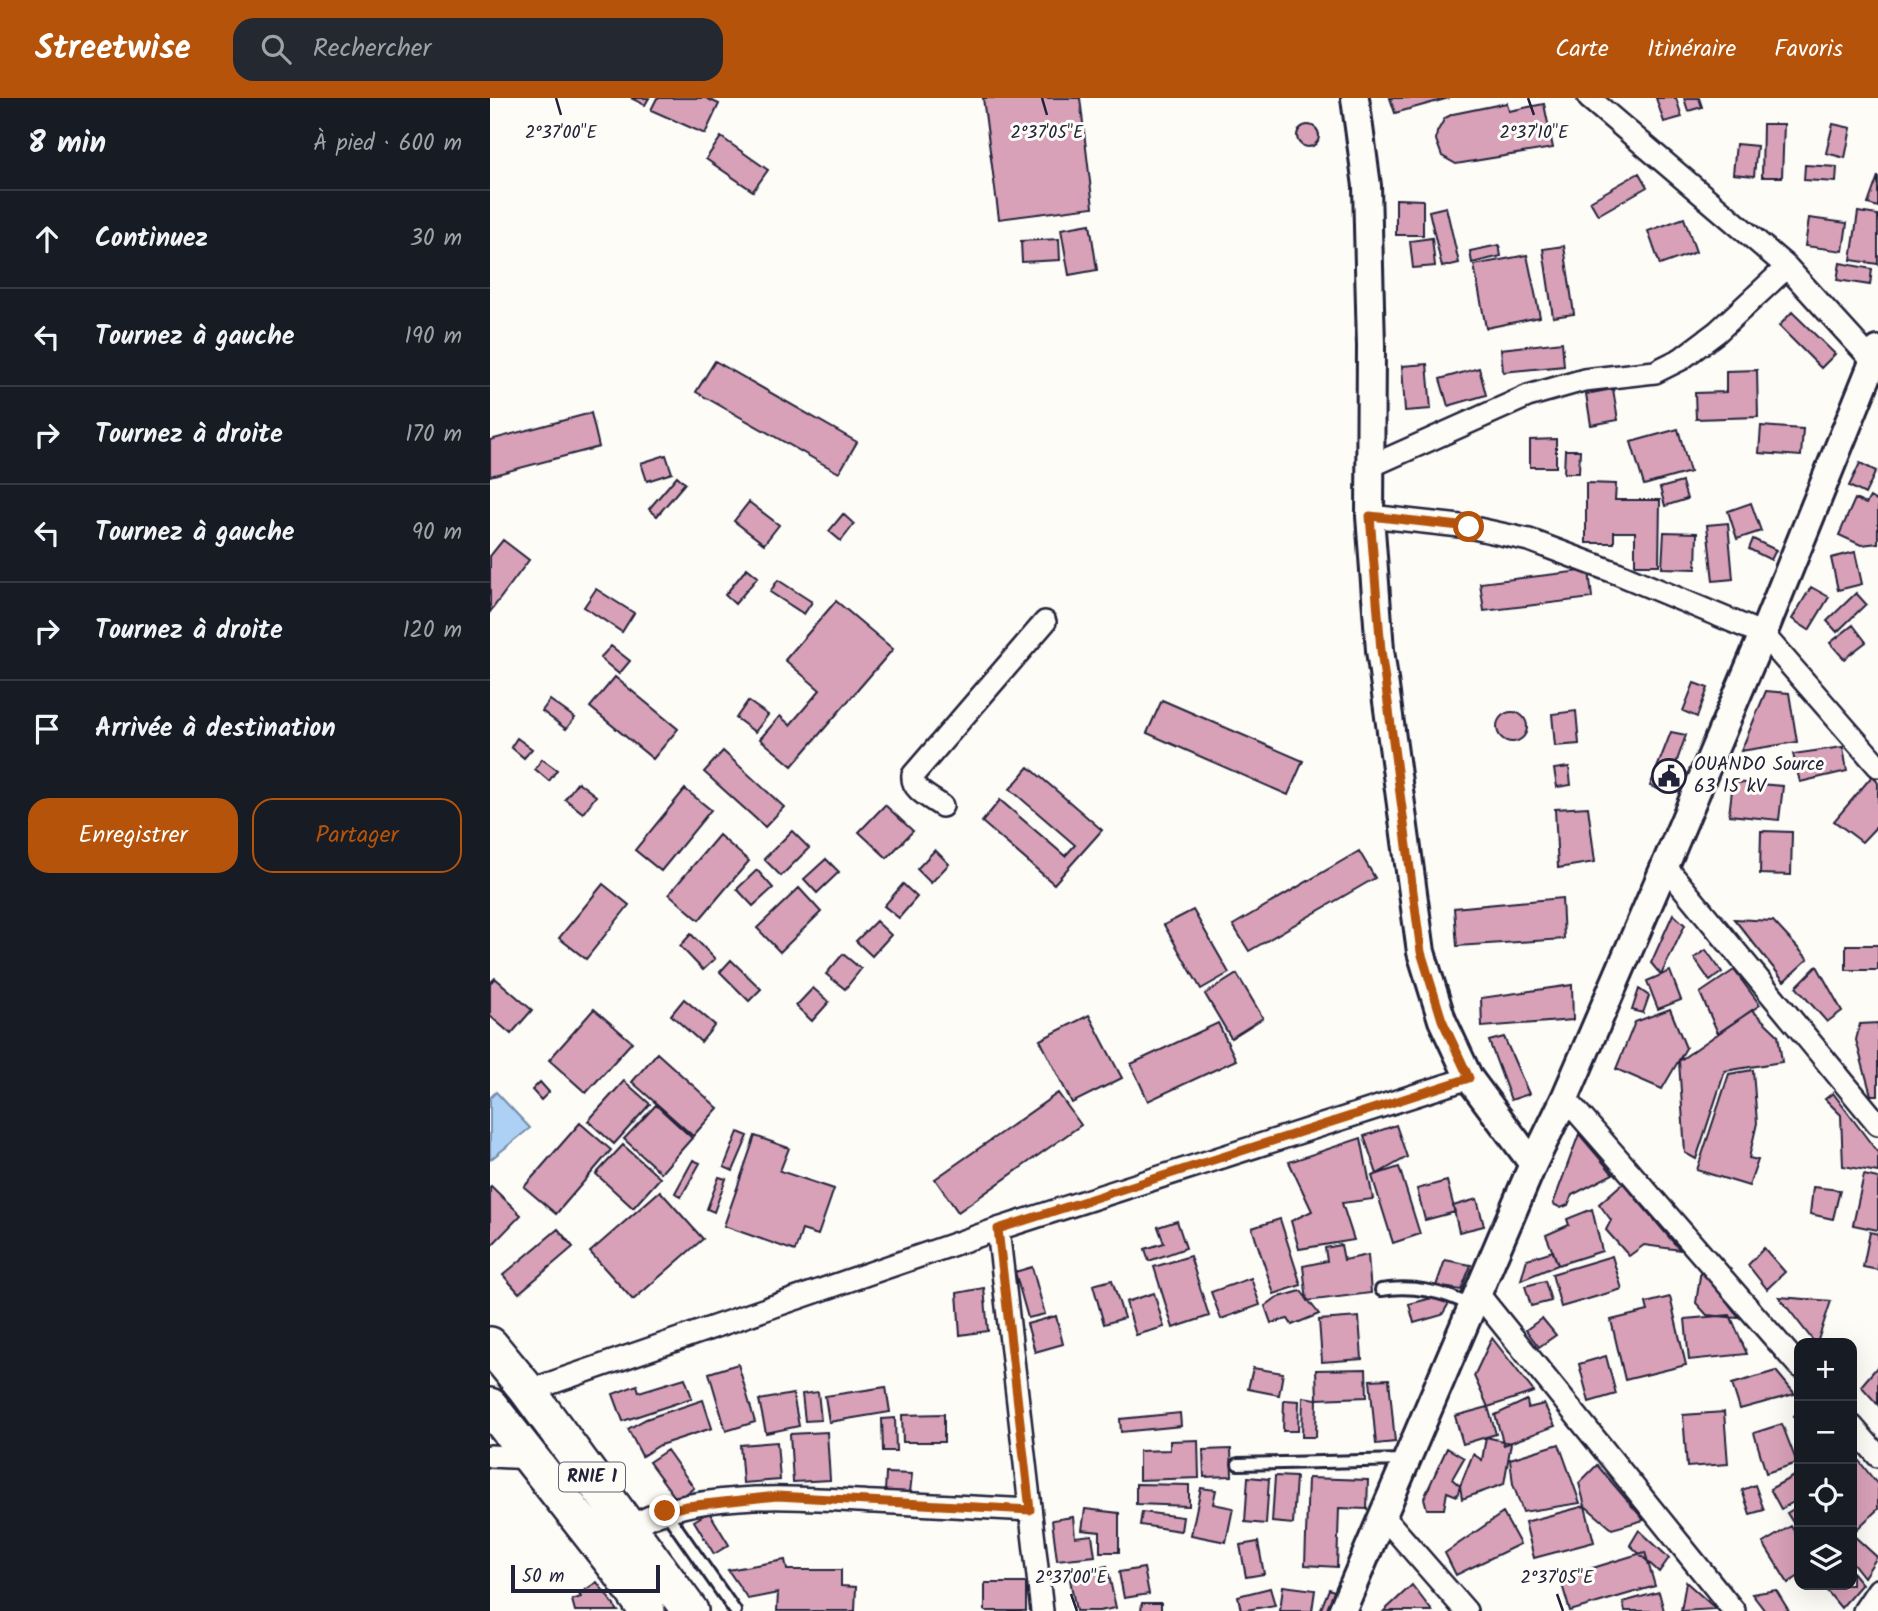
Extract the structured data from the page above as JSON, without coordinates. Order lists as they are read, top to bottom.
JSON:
{
  "streets": {
    "highway": ["RNIE 1"]
  },
  "places": {
    "public building": ["OUANDO Source 63 15 kV"]
  },
  "scale_bar": "50 m",
  "page": {
    "header": "Streetwise",
    "search": "Rechercher",
    "nav": ["Carte", "Itinéraire", "Favoris"],
    "heading": ["8 min", "À pied · 600 m"],
    "list": [
      ["Continuez", "30 m"],
      ["Tournez à gauche", "190 m"],
      ["Tournez à droite", "170 m"],
      ["Tournez à gauche", "90 m"],
      ["Tournez à droite", "120 m"],
      "Arrivée à destination"
    ],
    "buttons": ["Enregistrer", "Partager"],
    "map_buttons": ["+", "−"],
    "scale": "50 m"
  },
  "coordinates": ["2°37'00\"E", "2°37'05\"E", "2°37'10\"E"]
}
